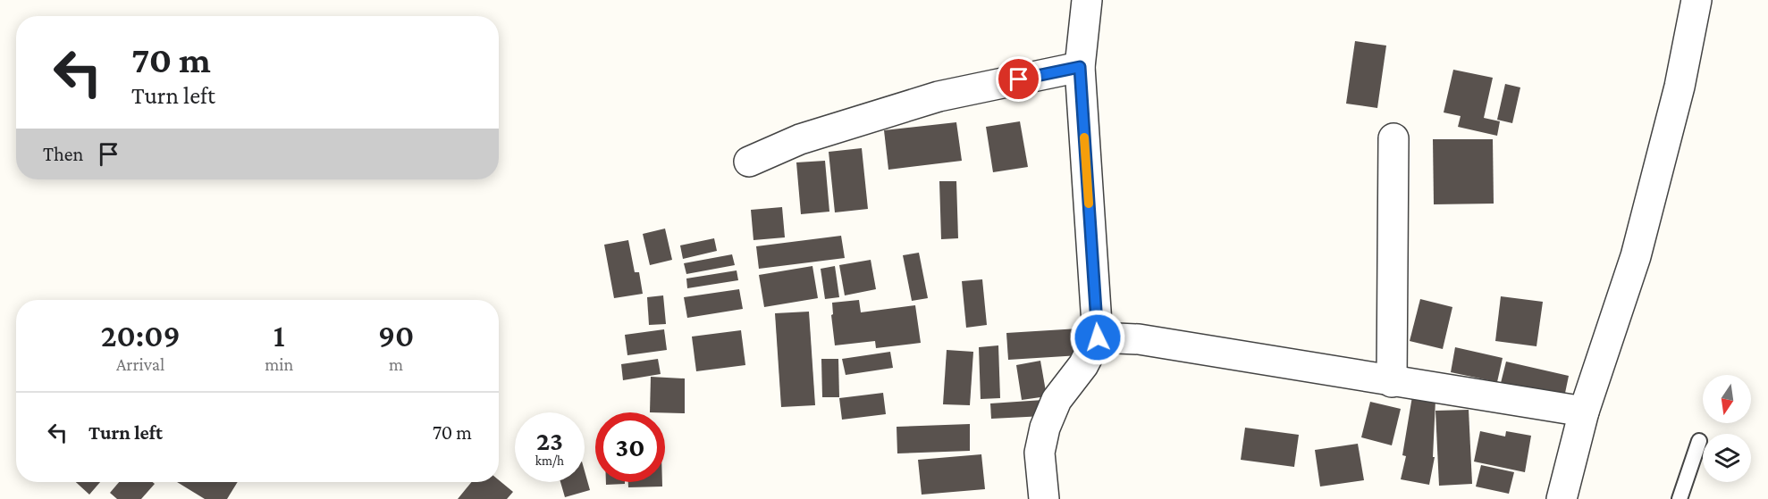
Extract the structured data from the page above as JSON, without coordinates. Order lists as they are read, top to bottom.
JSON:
{
  "north": "bottom",
  "page": {
    "turn": ["70 m", "Turn left"],
    "then": "Then",
    "eta": [
      "20:09",
      "Arrival",
      "1",
      "min",
      "90",
      "m"
    ],
    "list": [
      {
        "name": "Turn left",
        "value": "70 m"
      }
    ],
    "speed": "23 km/h",
    "limit": "30"
  }
}
